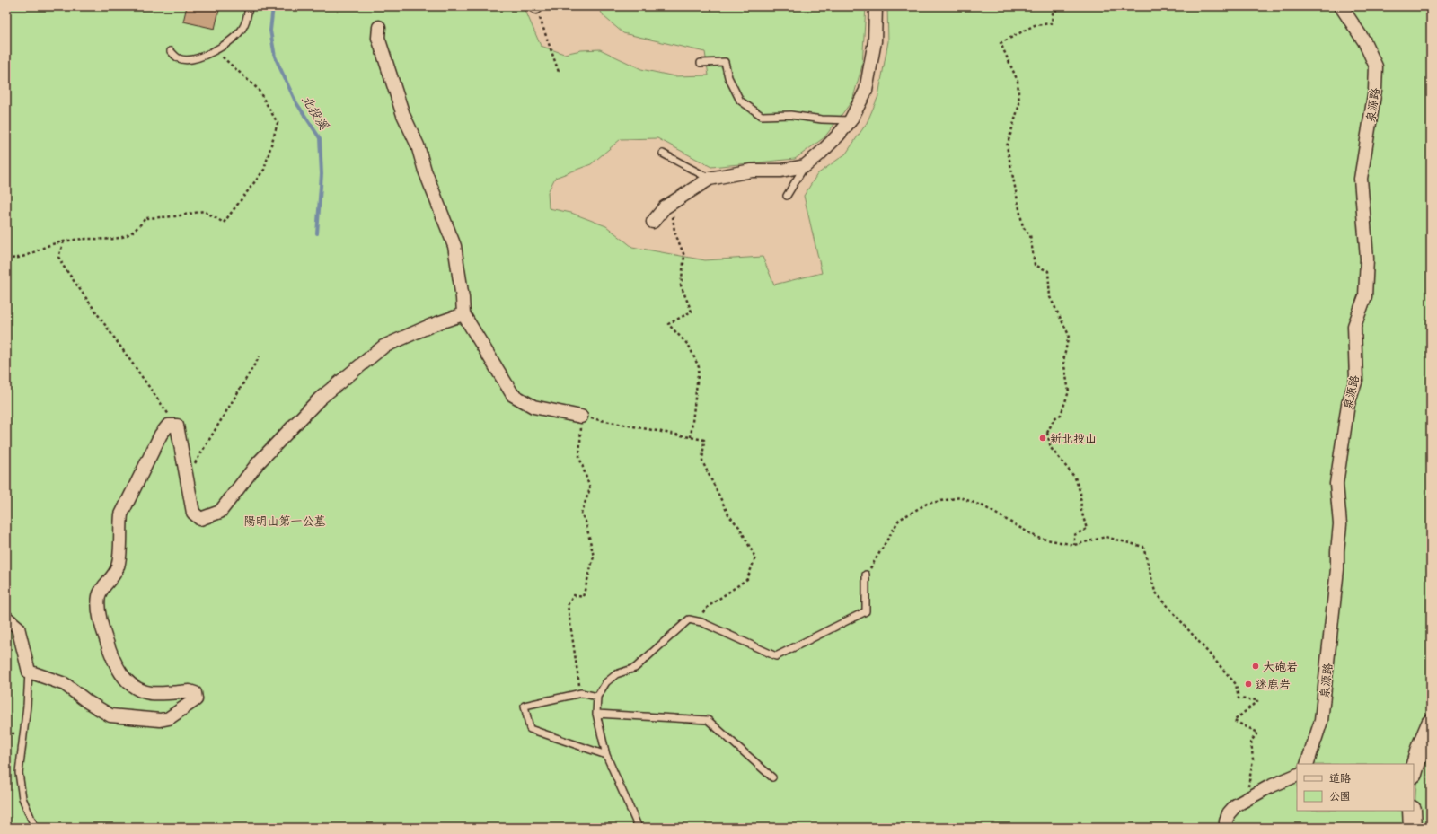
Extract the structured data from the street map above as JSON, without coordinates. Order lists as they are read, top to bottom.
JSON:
{
  "streets": {
    "street": ["泉源路"]
  },
  "water": ["北投溪"],
  "parks": ["陽明山第一公墓"],
  "places": ["新北投山", "大砲岩", "迷鹿岩"],
  "legend": ["道路", "公園"]
}
